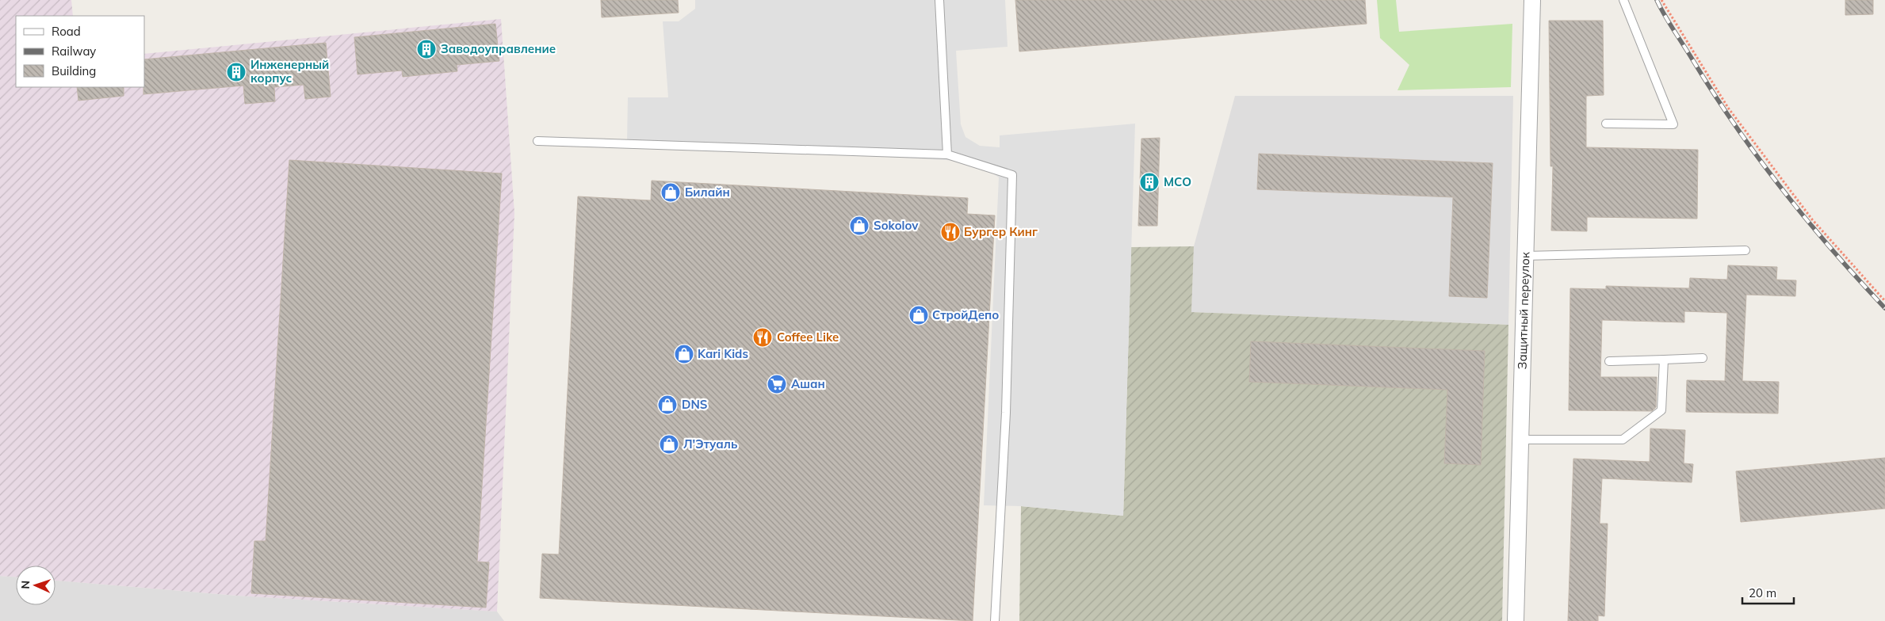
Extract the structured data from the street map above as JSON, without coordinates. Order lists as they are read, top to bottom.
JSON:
{
  "streets": {
    "street": ["Защитный переулок"]
  },
  "places": {
    "building": ["Заводоуправление", "Инженерный корпус", "МСО"],
    "shop": [
      "Билайн",
      "Sokolov",
      "СтройДепо",
      "Kari Kids",
      "DNS",
      "Л'Этуаль"
    ],
    "restaurant": ["Бургер Кинг", "Coffee Like"],
    "supermarket": ["Ашан"]
  },
  "legend": ["Road", "Railway", "Building"],
  "scale_bar": "20 m",
  "north": "left"
}
